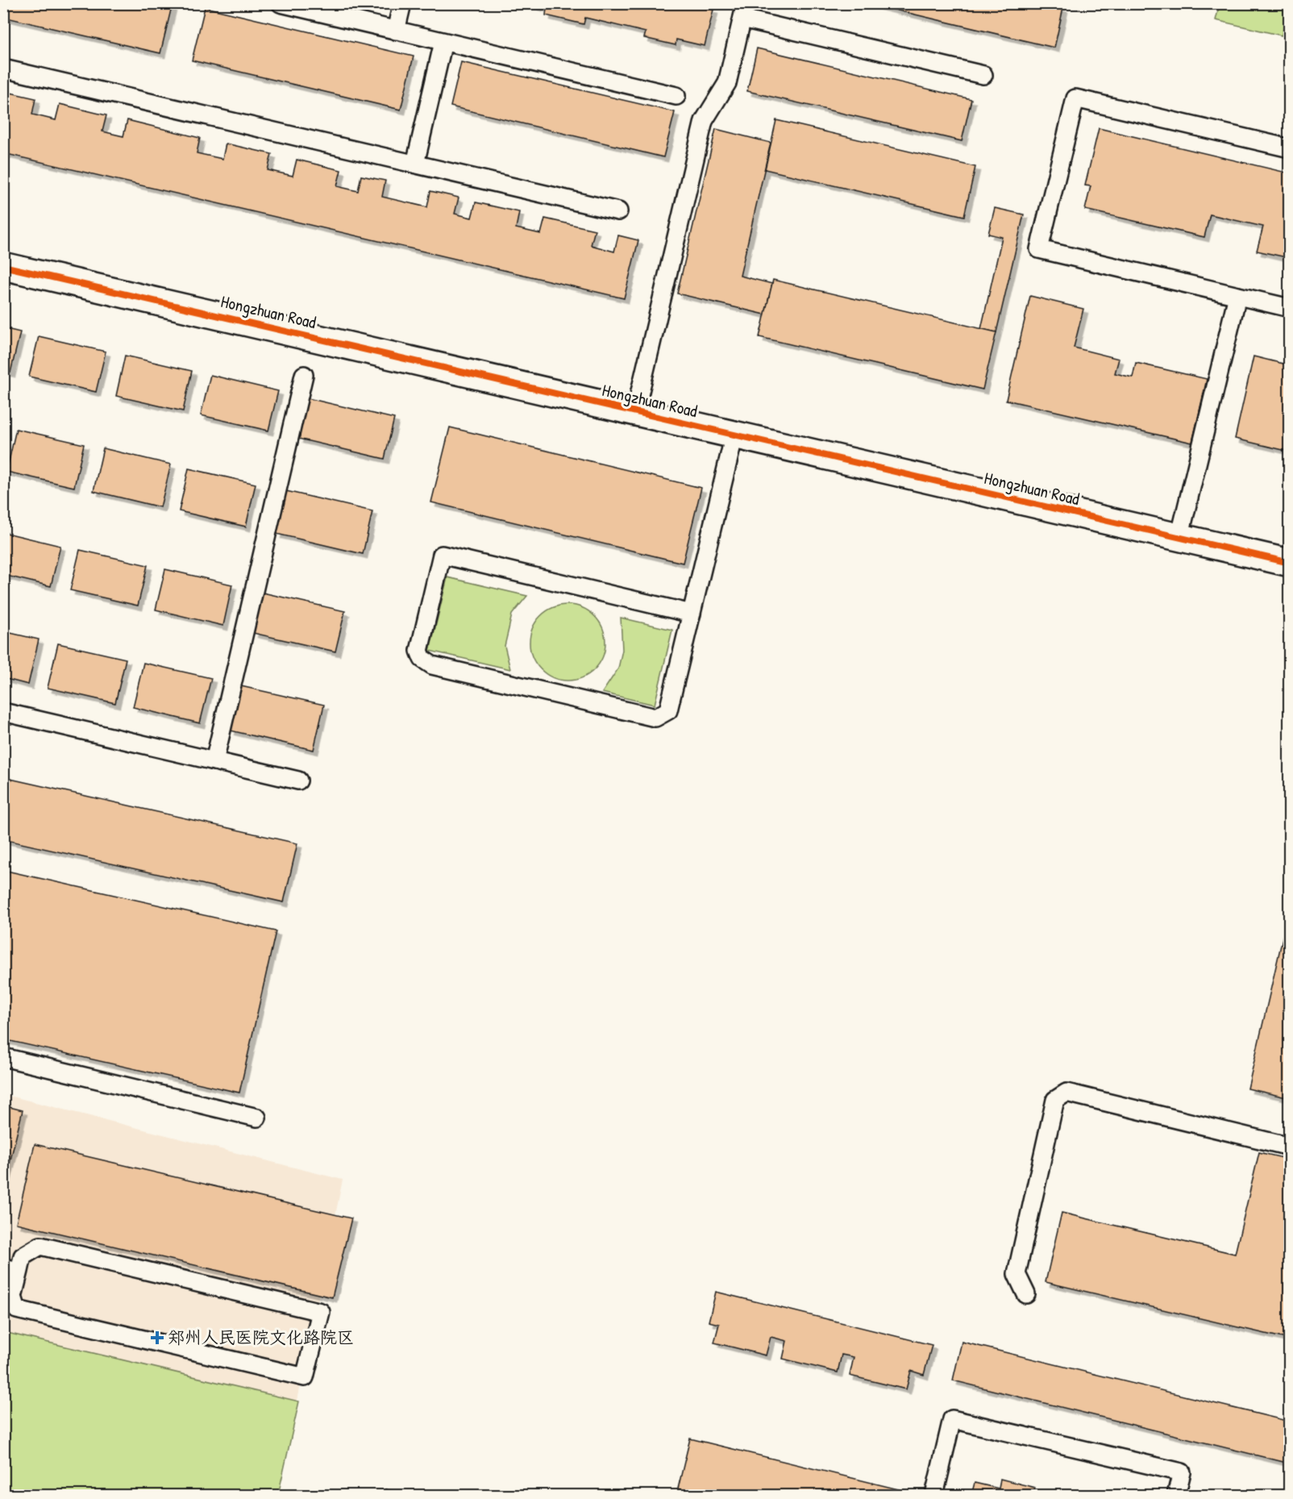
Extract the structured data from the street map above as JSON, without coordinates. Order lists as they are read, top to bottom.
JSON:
{
  "streets": {
    "street": ["Hongzhuan Road"]
  },
  "places": {
    "health": ["郑州人民医院文化路院区"]
  }
}
